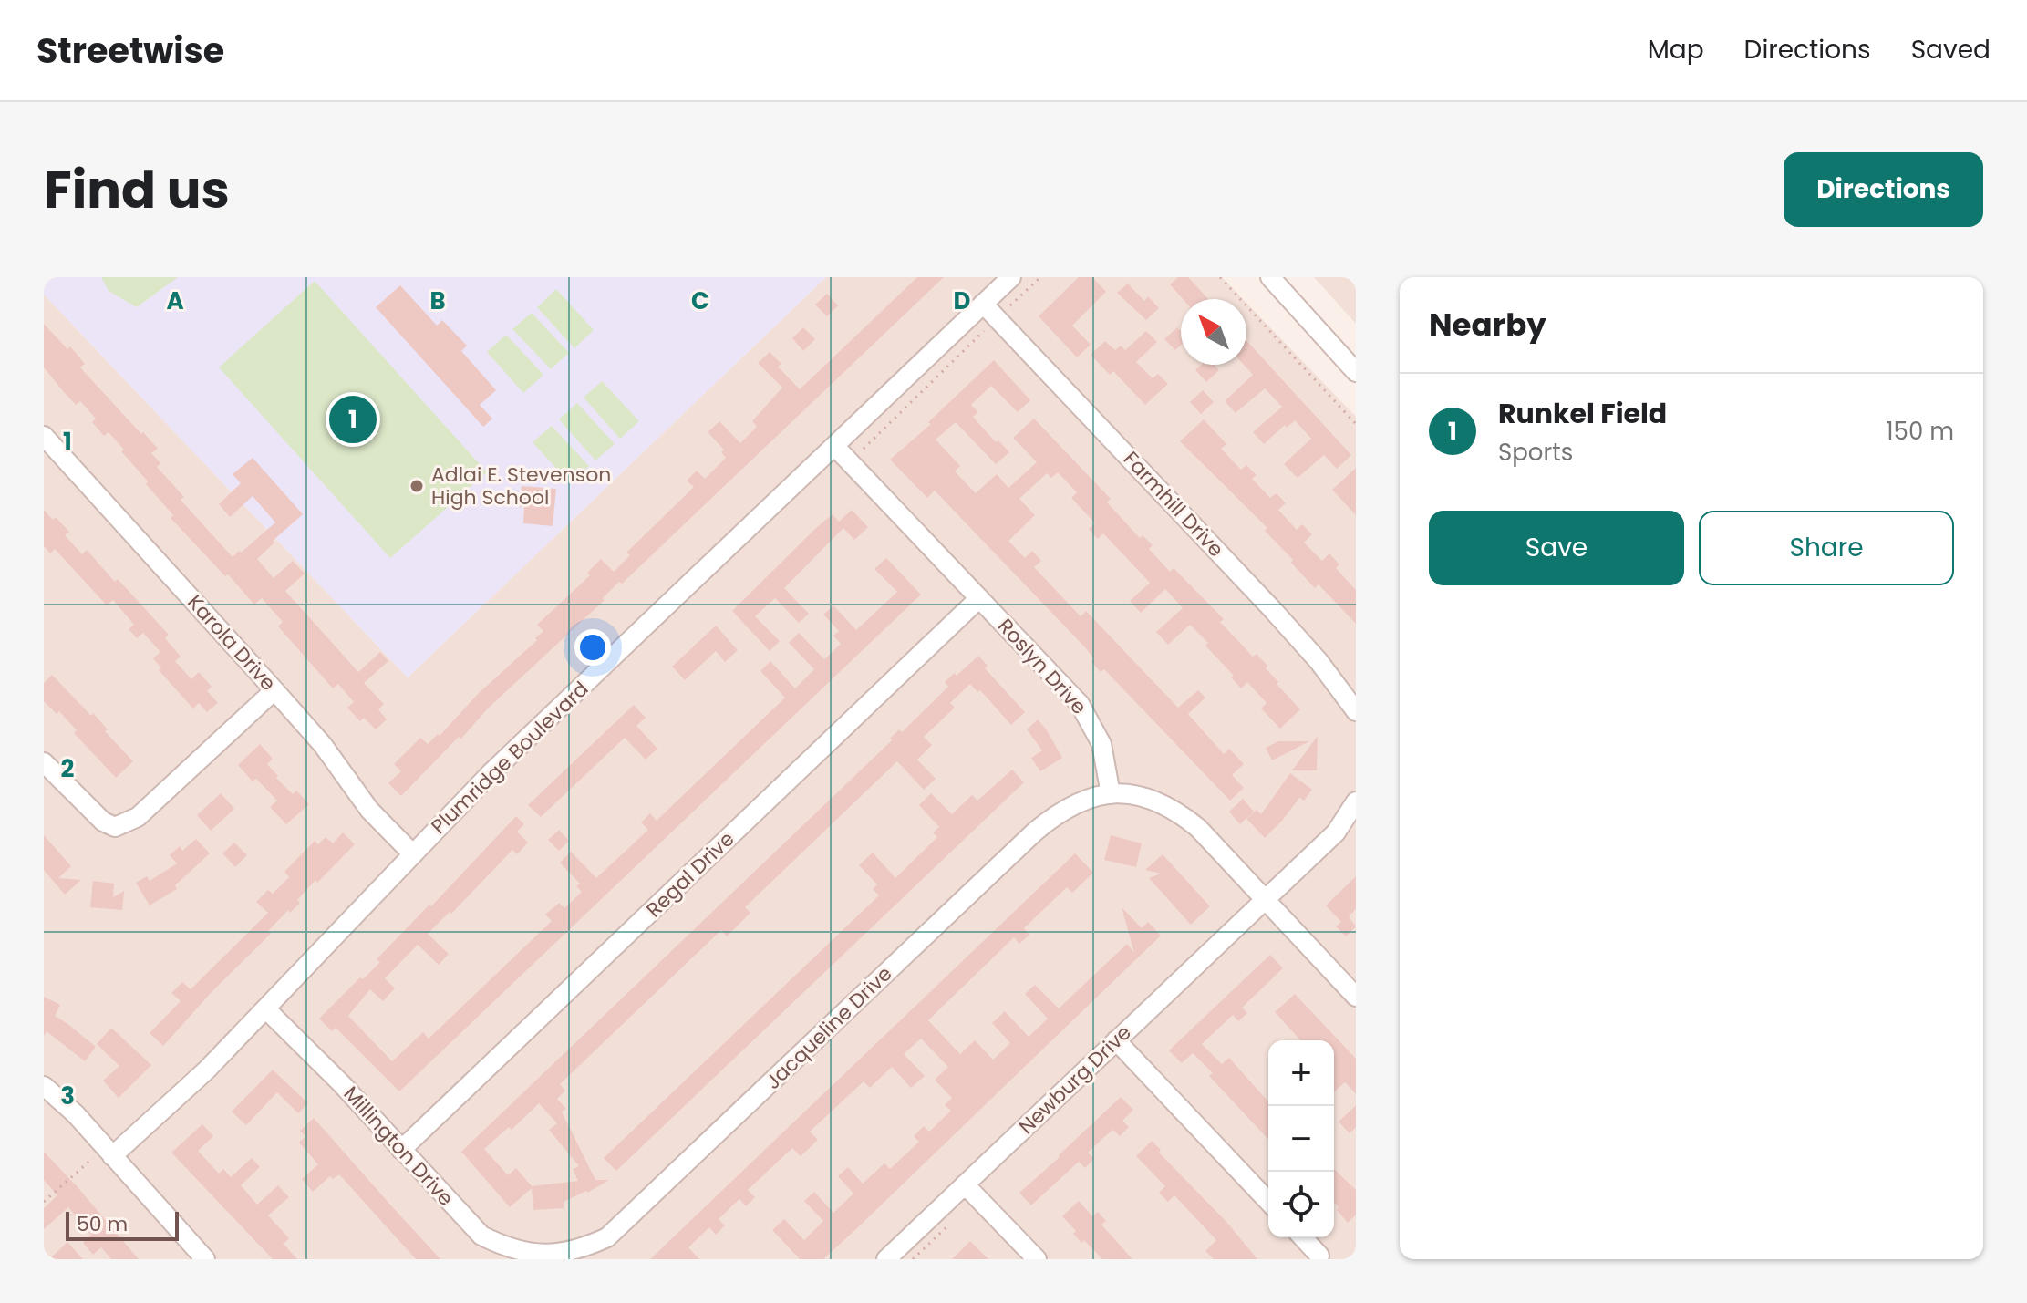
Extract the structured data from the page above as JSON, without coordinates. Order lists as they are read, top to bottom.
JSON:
{
  "streets": {
    "street": [
      "Farmhill Drive",
      "Karola Drive",
      "Roslyn Drive",
      "Plumridge Boulevard",
      "Regal Drive",
      "Jacqueline Drive",
      "Newburg Drive",
      "Millington Drive"
    ]
  },
  "crossings": [
    ["Farmhill Drive", "Plumridge Boulevard"],
    ["Karola Drive", "Plumridge Boulevard"],
    ["Roslyn Drive", "Plumridge Boulevard"],
    ["Roslyn Drive", "Regal Drive"],
    ["Roslyn Drive", "Jacqueline Drive"],
    ["Plumridge Boulevard", "Millington Drive"],
    ["Regal Drive", "Millington Drive"],
    ["Jacqueline Drive", "Millington Drive"]
  ],
  "places": ["Adlai E. Stevenson High School"],
  "scale_bar": "50 m",
  "north": "top left",
  "page": {
    "header": "Streetwise",
    "nav": ["Map", "Directions", "Saved"],
    "title": "Find us",
    "buttons": [
      "Directions",
      ["Save", "Share"]
    ],
    "heading": "Nearby",
    "list": [
      {
        "mark": "1",
        "name": "Runkel Field",
        "note": "Sports",
        "value": "150 m"
      }
    ],
    "pins": "1",
    "map_buttons": ["+", "−"],
    "scale": "50 m"
  },
  "grid": {
    "columns": [
      "A",
      "B",
      "C",
      "D"
    ],
    "rows": ["1", "2", "3"]
  }
}
